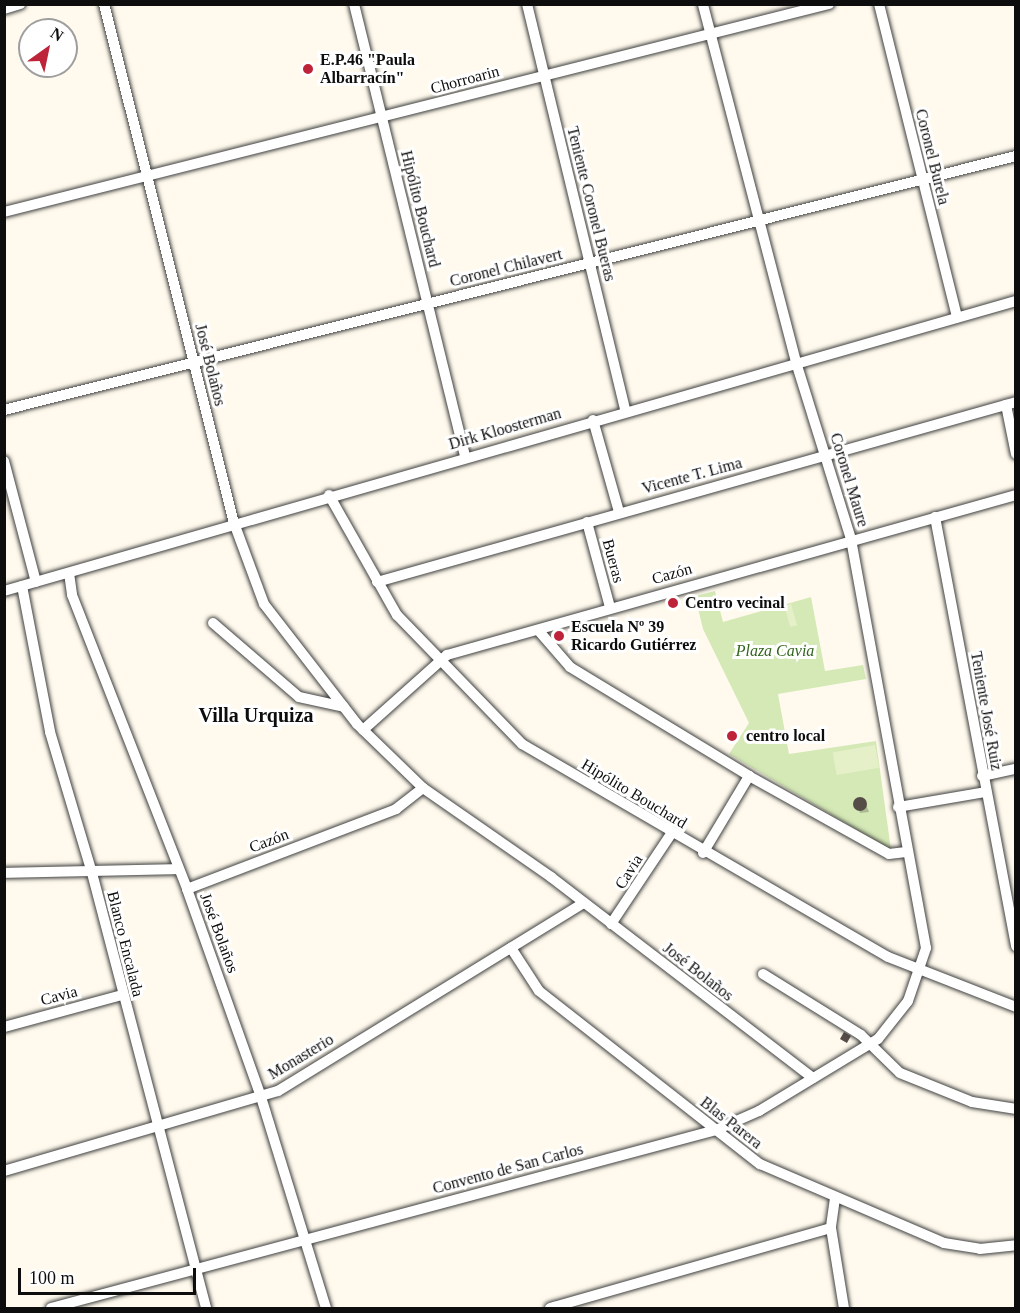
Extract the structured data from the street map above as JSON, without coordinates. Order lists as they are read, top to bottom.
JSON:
{
  "streets": {
    "street": [
      "Chorroarin",
      "Coronel Burela",
      "Teniente Coronel Bueras",
      "Hipólito Bouchard",
      "Coronel Chilavert",
      "José Bolaños",
      "Dirk Kloosterman",
      "Vicente T. Lima",
      "Coronel Maure",
      "Bueras",
      "Cazón",
      "Teniente José Ruiz",
      "Cavia",
      "Blanco Encalada",
      "Monasterio",
      "Blas Parera",
      "Convento de San Carlos"
    ]
  },
  "crossings": [
    ["Chorroarin", "Teniente Coronel Bueras"],
    ["Chorroarin", "Hipólito Bouchard"],
    ["Chorroarin", "José Bolaños"],
    ["Chorroarin", "Coronel Maure"],
    ["Coronel Burela", "Coronel Chilavert"],
    ["Coronel Burela", "Dirk Kloosterman"],
    ["Teniente Coronel Bueras", "Coronel Chilavert"],
    ["Teniente Coronel Bueras", "Dirk Kloosterman"],
    ["Hipólito Bouchard", "Coronel Chilavert"],
    ["Hipólito Bouchard", "Dirk Kloosterman"],
    ["Hipólito Bouchard", "Vicente T. Lima"],
    ["Hipólito Bouchard", "Coronel Maure"],
    ["Hipólito Bouchard", "Cazón"],
    ["Hipólito Bouchard", "Cavia"],
    ["Hipólito Bouchard", "Convento de San Carlos"],
    ["Coronel Chilavert", "José Bolaños"],
    ["Coronel Chilavert", "Coronel Maure"],
    ["José Bolaños", "Dirk Kloosterman"],
    ["José Bolaños", "Cazón"],
    ["José Bolaños", "Cavia"],
    ["José Bolaños", "Monasterio"],
    ["José Bolaños", "Convento de San Carlos"],
    ["Dirk Kloosterman", "Coronel Maure"],
    ["Dirk Kloosterman", "Blanco Encalada"],
    ["Vicente T. Lima", "Coronel Maure"],
    ["Vicente T. Lima", "Bueras"],
    ["Coronel Maure", "Cazón"],
    ["Coronel Maure", "Convento de San Carlos"],
    ["Bueras", "Cazón"],
    ["Cazón", "Teniente José Ruiz"],
    ["Cavia", "Blanco Encalada"],
    ["Blanco Encalada", "Monasterio"],
    ["Blanco Encalada", "Convento de San Carlos"],
    ["Monasterio", "Blas Parera"],
    ["Blas Parera", "Convento de San Carlos"]
  ],
  "districts": ["Villa Urquiza"],
  "parks": ["Plaza Cavia"],
  "places": [
    "E.P.46 \"Paula Albarracín\"",
    "Centro vecinal",
    "Escuela Nº 39 Ricardo Gutiérrez",
    "centro local"
  ],
  "scale_bar": "100 m",
  "north": "top right"
}
